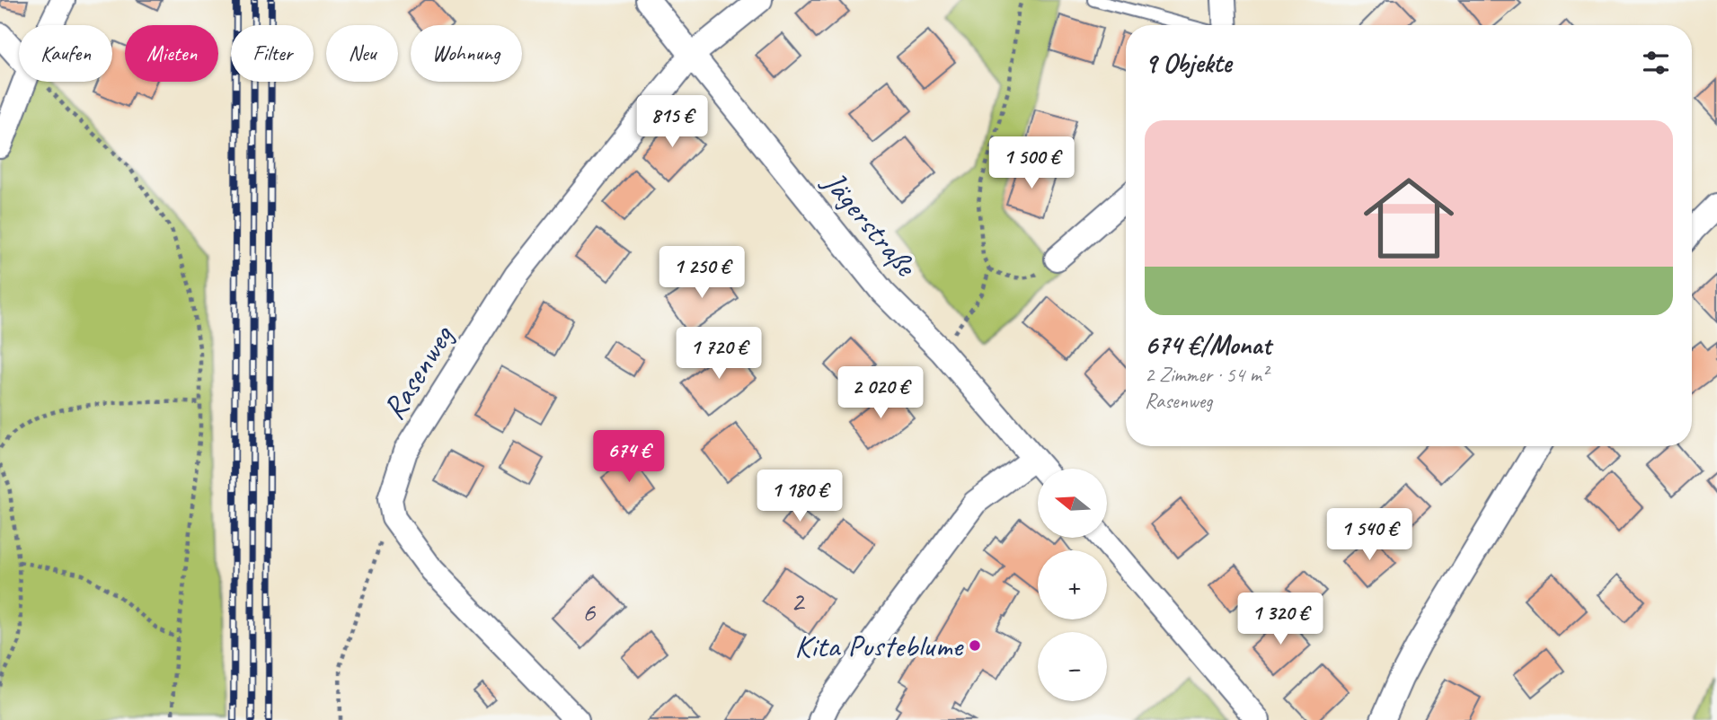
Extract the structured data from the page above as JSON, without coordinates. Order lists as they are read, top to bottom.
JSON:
{
  "streets": {
    "street": ["Jägerstraße", "Rasenweg"]
  },
  "crossings": [
    ["Jägerstraße", "Rasenweg"]
  ],
  "places": ["Kita Pusteblume"],
  "house_numbers": ["2", "6"],
  "north": "left",
  "page": {
    "chip": [
      "Kaufen",
      "Mieten",
      "Filter",
      "Neu",
      "Wohnung"
    ],
    "heading": "9 Objekte",
    "price": [
      "815 €",
      "1 500 €",
      "1 250 €",
      "1 720 €",
      "2 020 €",
      "674 €",
      "1 180 €",
      "1 540 €",
      "1 320 €"
    ],
    "list": [
      {
        "name": "674 €/Monat",
        "note": "2 Zimmer · 54 m² · Rasenweg"
      }
    ],
    "map_buttons": ["+", "−"]
  }
}
